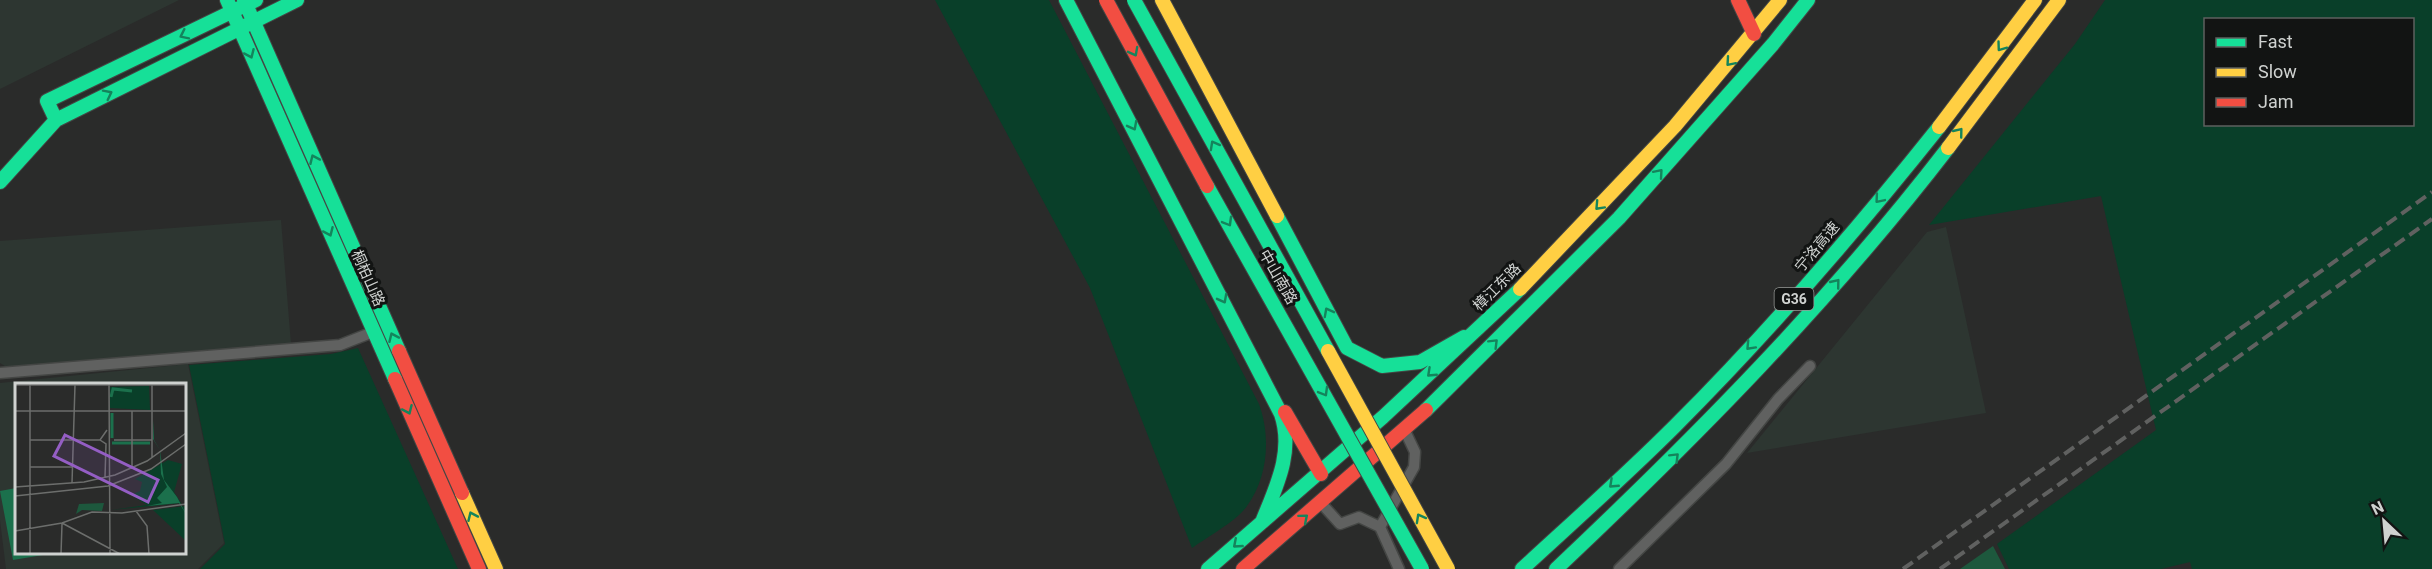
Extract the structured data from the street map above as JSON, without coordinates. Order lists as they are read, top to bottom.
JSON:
{
  "streets": {
    "main road": [
      "宁洛高速",
      "中山南路",
      "桐柏山路",
      "樟江东路",
      "G36"
    ]
  },
  "legend": ["Fast", "Slow", "Jam"],
  "north": "top left"
}
